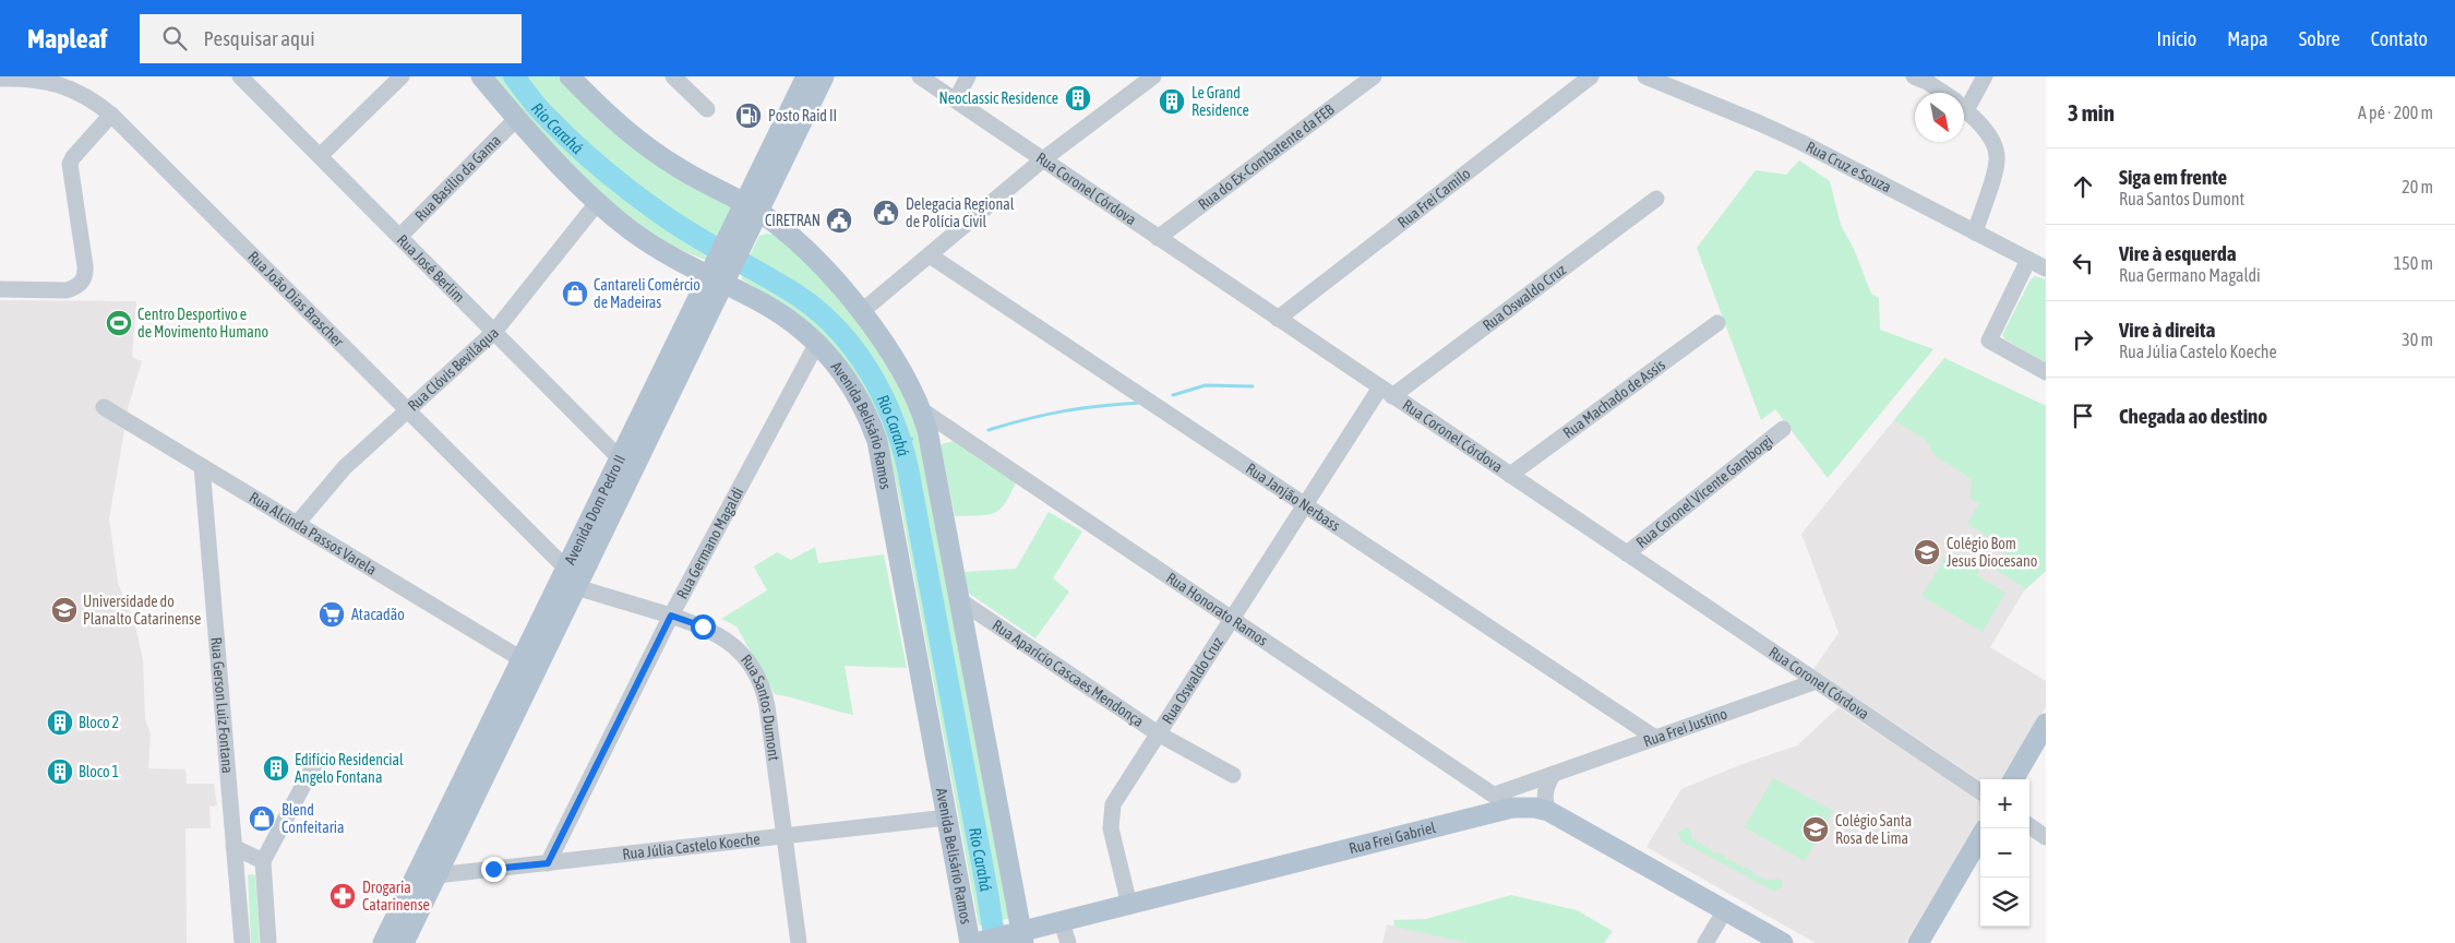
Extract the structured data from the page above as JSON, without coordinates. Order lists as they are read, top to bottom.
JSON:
{
  "streets": {
    "main road": ["Avenida Belisário Ramos", "Avenida Dom Pedro II", "Rua Frei Gabriel"],
    "street": [
      "Rua do Ex-Combatente da FEB",
      "Rua Cruz e Souza",
      "Rua Basílio da Gama",
      "Rua Coronel Córdova",
      "Rua Frei Camilo",
      "Rua José Berlim",
      "Rua Oswaldo Cruz",
      "Rua João Dias Brascher",
      "Rua Clóvis Beviláqua",
      "Rua Machado de Assis",
      "Rua Coronel Vicente Gamborgi",
      "Rua Janjão Nerbass",
      "Rua Alcinda Passos Varela",
      "Rua Germano Magaldi",
      "Rua Honorato Ramos",
      "Rua Aparício Cascaes Mendonça",
      "Rua Gerson Luiz Fontana",
      "Rua Santos Dumont",
      "Rua Frei Justino",
      "Rua Júlia Castelo Koeche"
    ]
  },
  "crossings": [
    ["Rua do Ex-Combatente da FEB", "Rua Coronel Córdova"],
    ["Rua Basílio da Gama", "Rua José Berlim"],
    ["Rua Basílio da Gama", "Avenida Belisário Ramos"],
    ["Rua Coronel Córdova", "Rua Frei Camilo"],
    ["Rua Coronel Córdova", "Rua Oswaldo Cruz"],
    ["Rua Coronel Córdova", "Rua Machado de Assis"],
    ["Rua Coronel Córdova", "Rua Coronel Vicente Gamborgi"],
    ["Rua Coronel Córdova", "Rua Frei Justino"],
    ["Rua José Berlim", "Rua Clóvis Beviláqua"],
    ["Rua José Berlim", "Avenida Dom Pedro II"],
    ["Rua Oswaldo Cruz", "Rua Janjão Nerbass"],
    ["Rua Oswaldo Cruz", "Rua Honorato Ramos"],
    ["Rua Oswaldo Cruz", "Rua Aparício Cascaes Mendonça"],
    ["Rua Oswaldo Cruz", "Rua Frei Gabriel"],
    ["Rua João Dias Brascher", "Rua Clóvis Beviláqua"],
    ["Rua João Dias Brascher", "Avenida Dom Pedro II"],
    ["Rua Clóvis Beviláqua", "Avenida Belisário Ramos"],
    ["Rua Clóvis Beviláqua", "Rua Alcinda Passos Varela"],
    ["Avenida Belisário Ramos", "Avenida Dom Pedro II"],
    ["Avenida Belisário Ramos", "Rua Germano Magaldi"],
    ["Avenida Belisário Ramos", "Rua Frei Gabriel"],
    ["Avenida Belisário Ramos", "Rua Júlia Castelo Koeche"],
    ["Rua Janjão Nerbass", "Rua Frei Justino"],
    ["Avenida Dom Pedro II", "Rua Alcinda Passos Varela"],
    ["Avenida Dom Pedro II", "Rua Santos Dumont"],
    ["Avenida Dom Pedro II", "Rua Júlia Castelo Koeche"],
    ["Rua Alcinda Passos Varela", "Rua Gerson Luiz Fontana"],
    ["Rua Germano Magaldi", "Rua Santos Dumont"],
    ["Rua Germano Magaldi", "Rua Júlia Castelo Koeche"],
    ["Rua Honorato Ramos", "Rua Frei Justino"],
    ["Rua Honorato Ramos", "Rua Frei Gabriel"],
    ["Rua Santos Dumont", "Rua Júlia Castelo Koeche"]
  ],
  "water": ["Rio Carahá"],
  "places": {
    "building": [
      "Neoclassic Residence",
      "Le Grand Residence",
      "Bloco 2",
      "Edifício Residencial Angelo Fontana",
      "Bloco 1"
    ],
    "fuel station": ["Posto Raid II"],
    "public building": ["Delegacia Regional de Polícia Civil", "CIRETRAN"],
    "shop": ["Cantareli Comércio de Madeiras", "Blend Confeitaria"],
    "sports": ["Centro Desportivo e de Movimento Humano"],
    "school or university": ["Colégio Bom Jesus Diocesano", "Universidade do Planalto Catarinense", "Colégio Santa Rosa de Lima"],
    "supermarket": ["Atacadão"],
    "pharmacy": ["Drogaria Catarinense"]
  },
  "north": "bottom right",
  "page": {
    "header": "Mapleaf",
    "search": "Pesquisar aqui",
    "nav": [
      "Início",
      "Mapa",
      "Sobre",
      "Contato"
    ],
    "heading": ["3 min", "A pé · 200 m"],
    "list": [
      ["Siga em frente", "Rua Santos Dumont", "20 m"],
      ["Vire à esquerda", "Rua Germano Magaldi", "150 m"],
      ["Vire à direita", "Rua Júlia Castelo Koeche", "30 m"],
      "Chegada ao destino"
    ],
    "map_buttons": ["+", "−"]
  }
}
